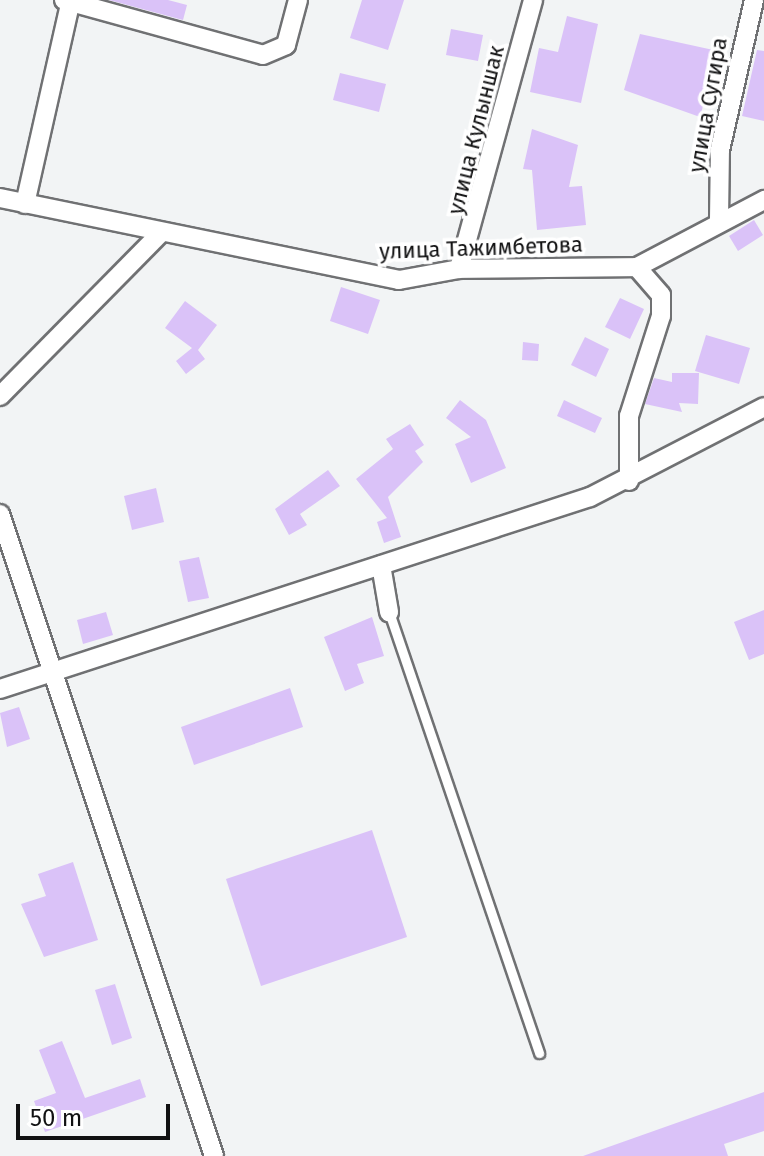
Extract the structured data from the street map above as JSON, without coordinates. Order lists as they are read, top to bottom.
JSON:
{
  "streets": {
    "street": ["улица Сугира", "улица Кулыншак", "улица Тажимбетова"]
  },
  "crossings": [
    ["улица Сугира", "улица Тажимбетова"],
    ["улица Кулыншак", "улица Тажимбетова"]
  ],
  "scale_bar": "50 m"
}
